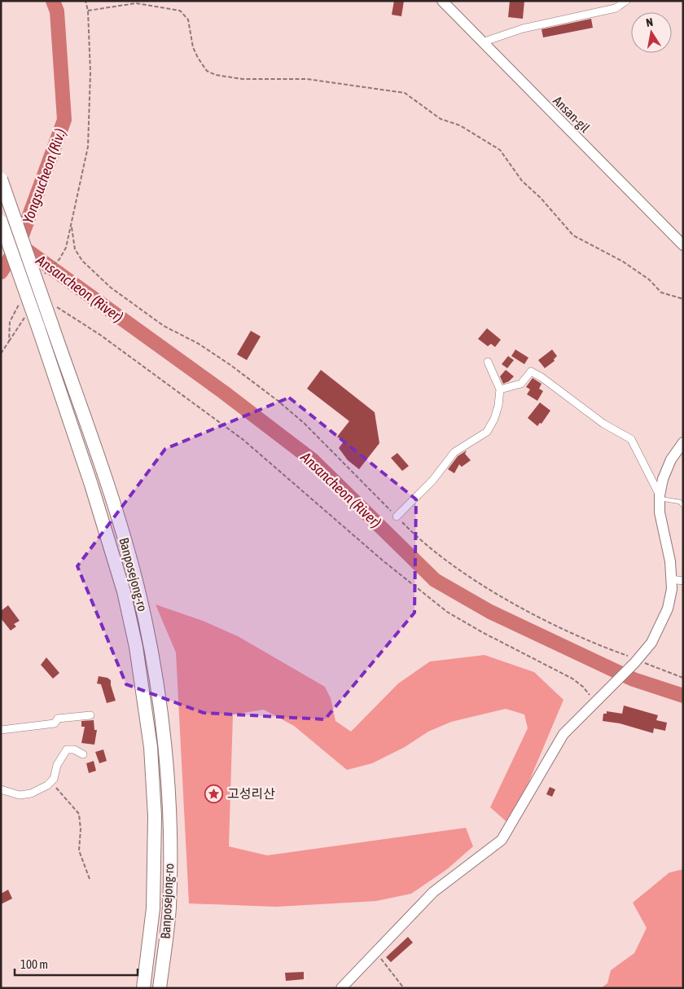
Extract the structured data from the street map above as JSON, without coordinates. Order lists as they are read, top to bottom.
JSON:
{
  "streets": {
    "highway": ["Banposejong-ro"],
    "street": ["Ansan-gil"]
  },
  "water": ["Yongsucheon (Riv.)", "Ansancheon (River)"],
  "places": {
    "place": ["고성리산"]
  },
  "scale_bar": "100 m",
  "north": "top"
}
